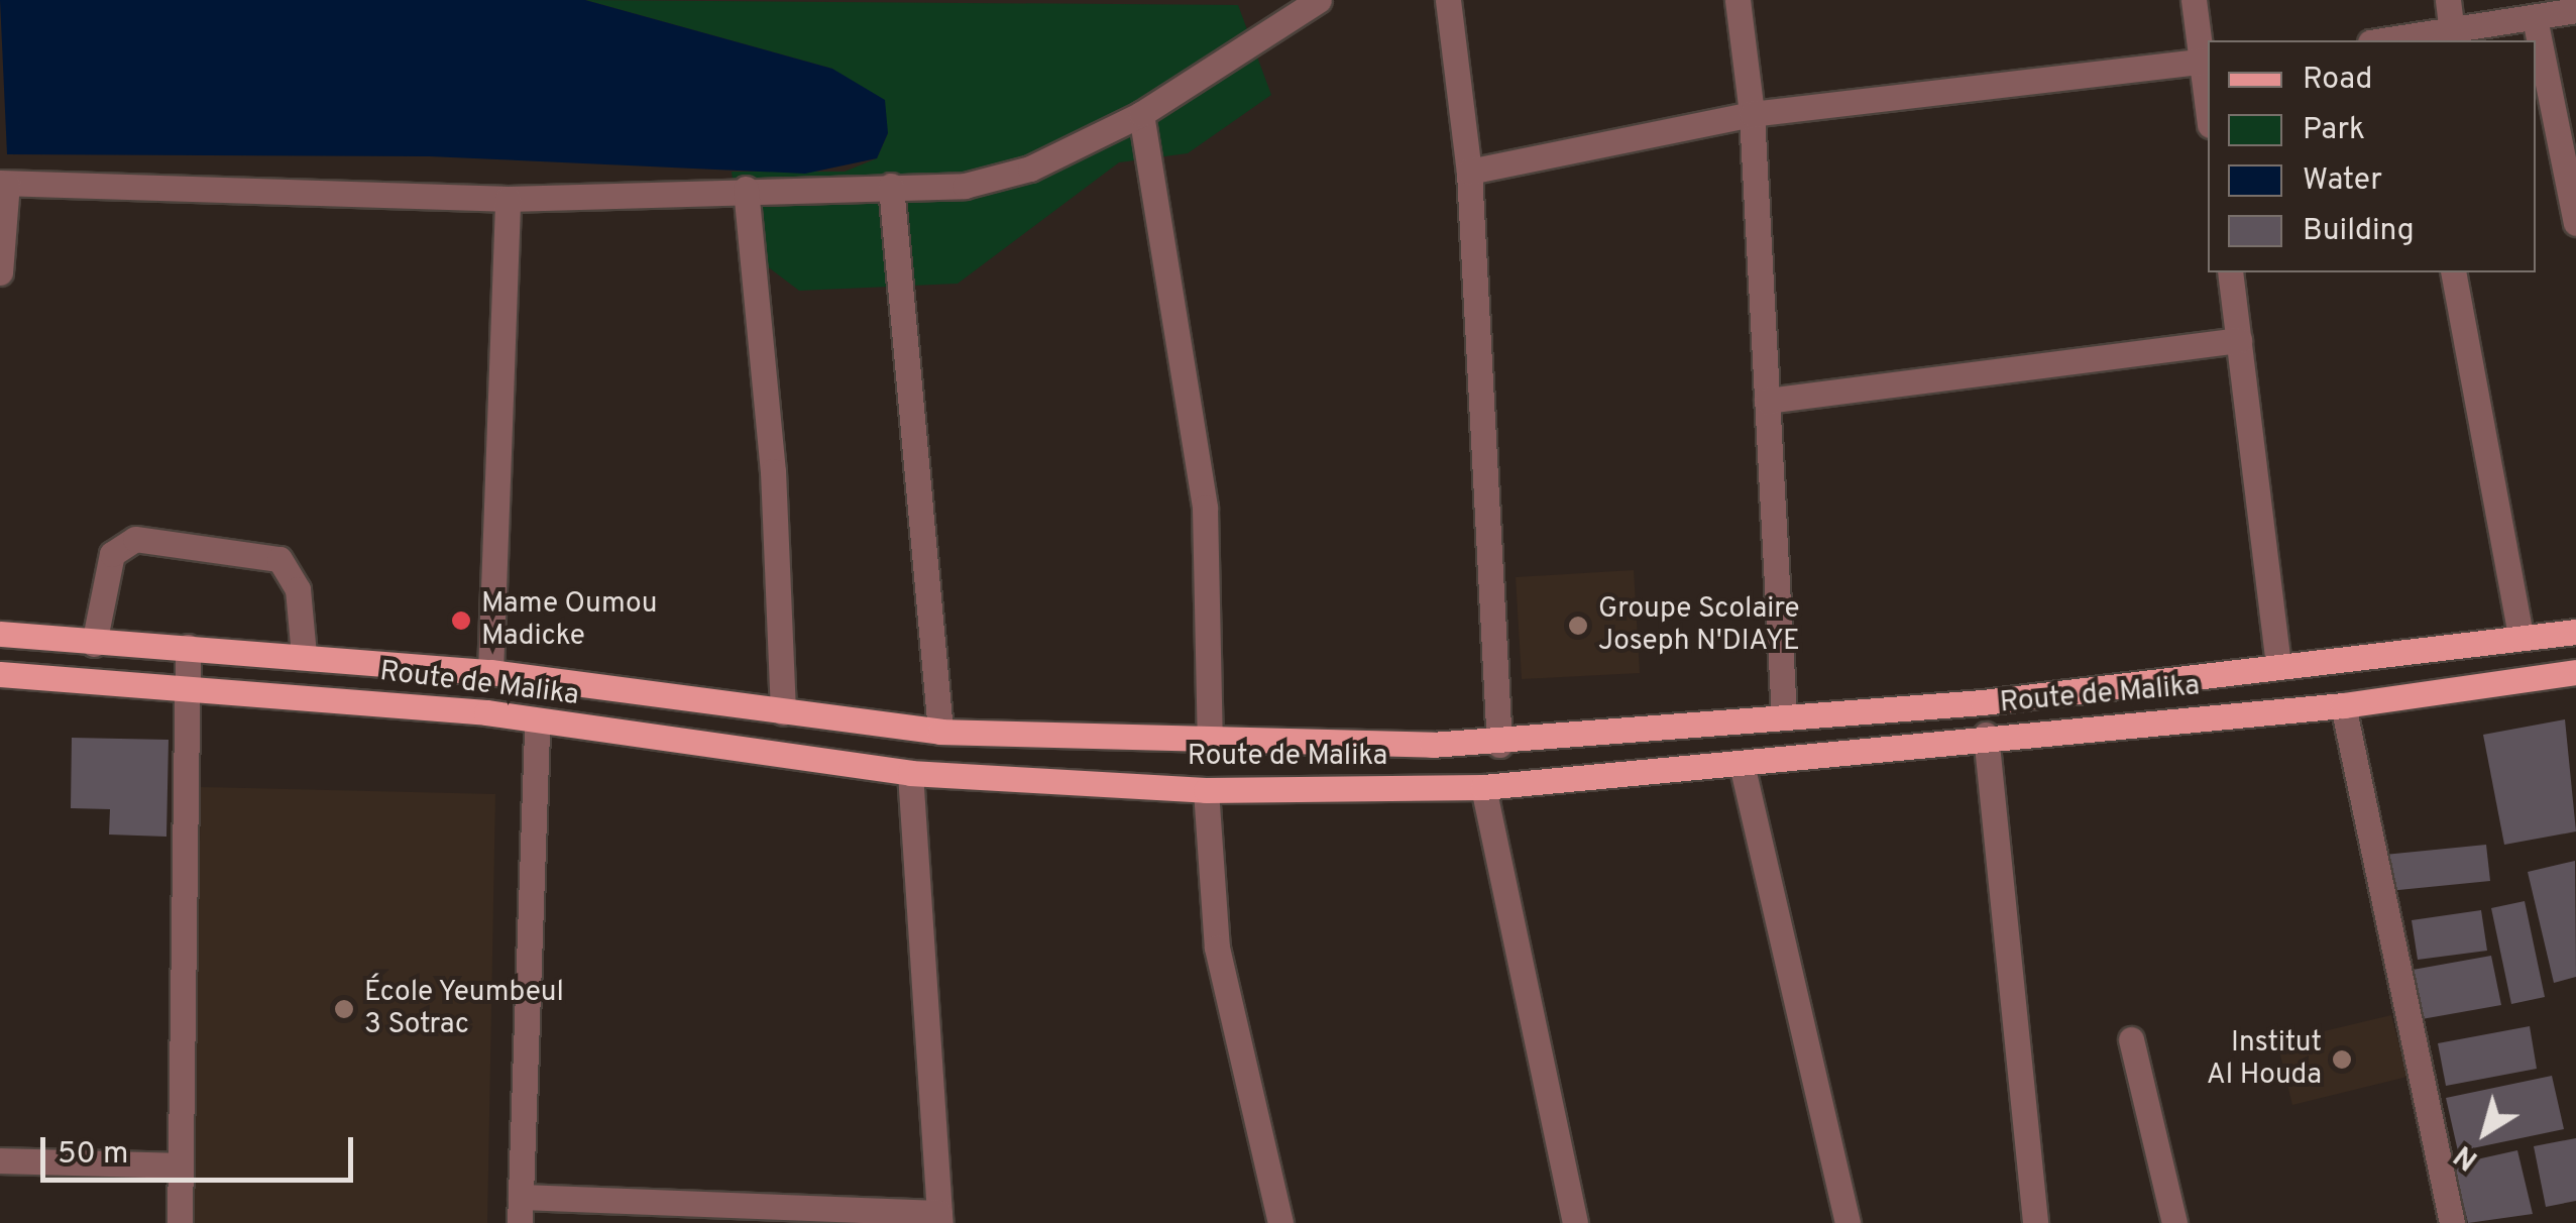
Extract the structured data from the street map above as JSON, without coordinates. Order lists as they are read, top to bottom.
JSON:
{
  "streets": {
    "main road": ["Route de Malika"]
  },
  "places": [
    "Mame Oumou Madicke",
    "Groupe Scolaire Joseph N'DIAYE",
    "École Yeumbeul 3 Sotrac",
    "Institut Al Houda"
  ],
  "legend": [
    "Road",
    "Park",
    "Water",
    "Building"
  ],
  "scale_bar": "50 m",
  "north": "bottom left"
}
